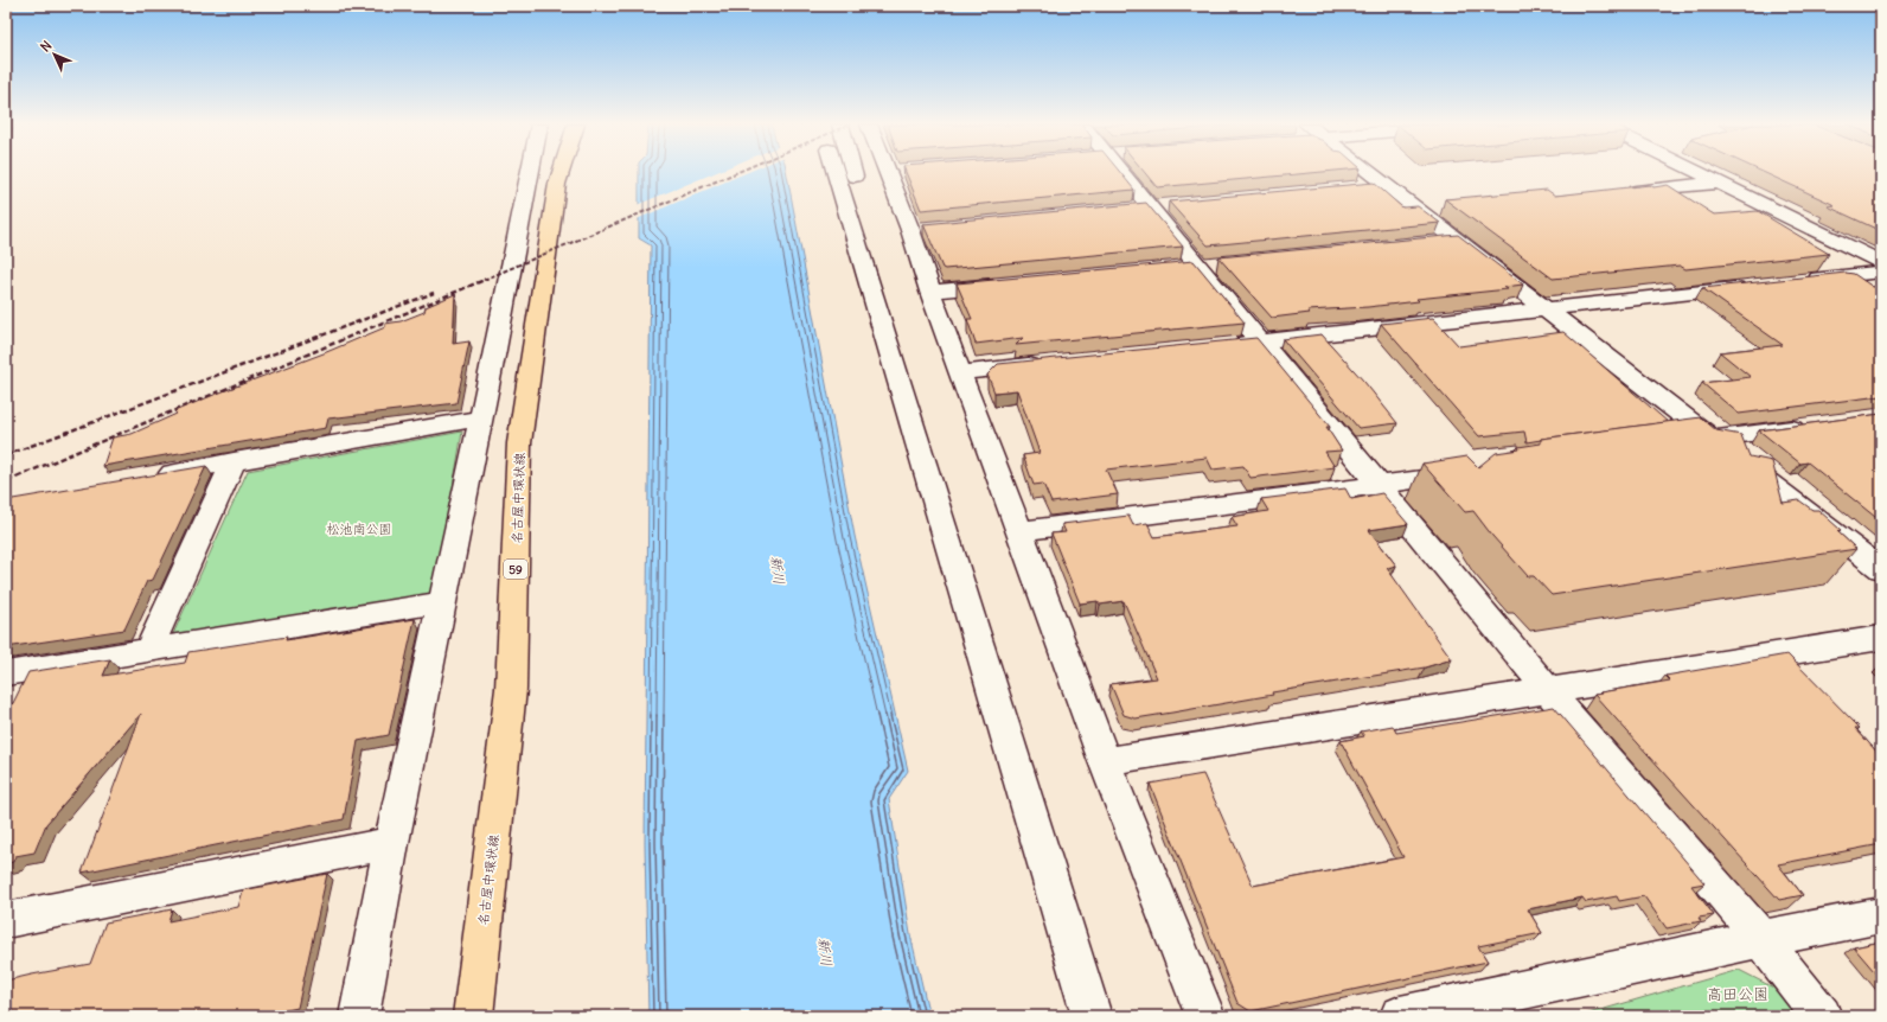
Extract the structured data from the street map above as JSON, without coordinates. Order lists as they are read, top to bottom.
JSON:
{
  "streets": {
    "main road": ["名古屋中環状線", "59"]
  },
  "water": ["新川"],
  "parks": ["松池南公園", "高田公園"],
  "north": "top left"
}
